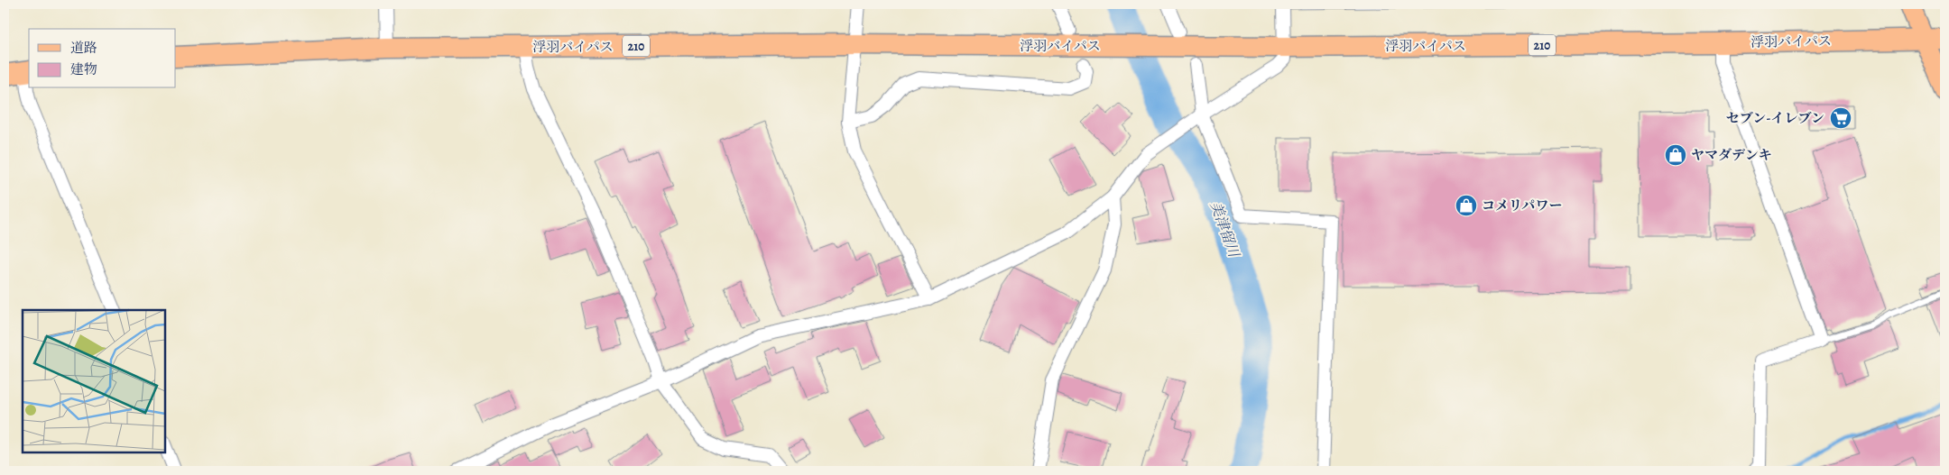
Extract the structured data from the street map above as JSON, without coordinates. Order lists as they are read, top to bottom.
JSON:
{
  "streets": {
    "highway": ["浮羽バイパス", "210"]
  },
  "water": ["美津留川"],
  "places": {
    "supermarket": ["セブン-イレブン"],
    "shop": ["ヤマダデンキ", "コメリパワー"]
  },
  "legend": ["道路", "建物"]
}
